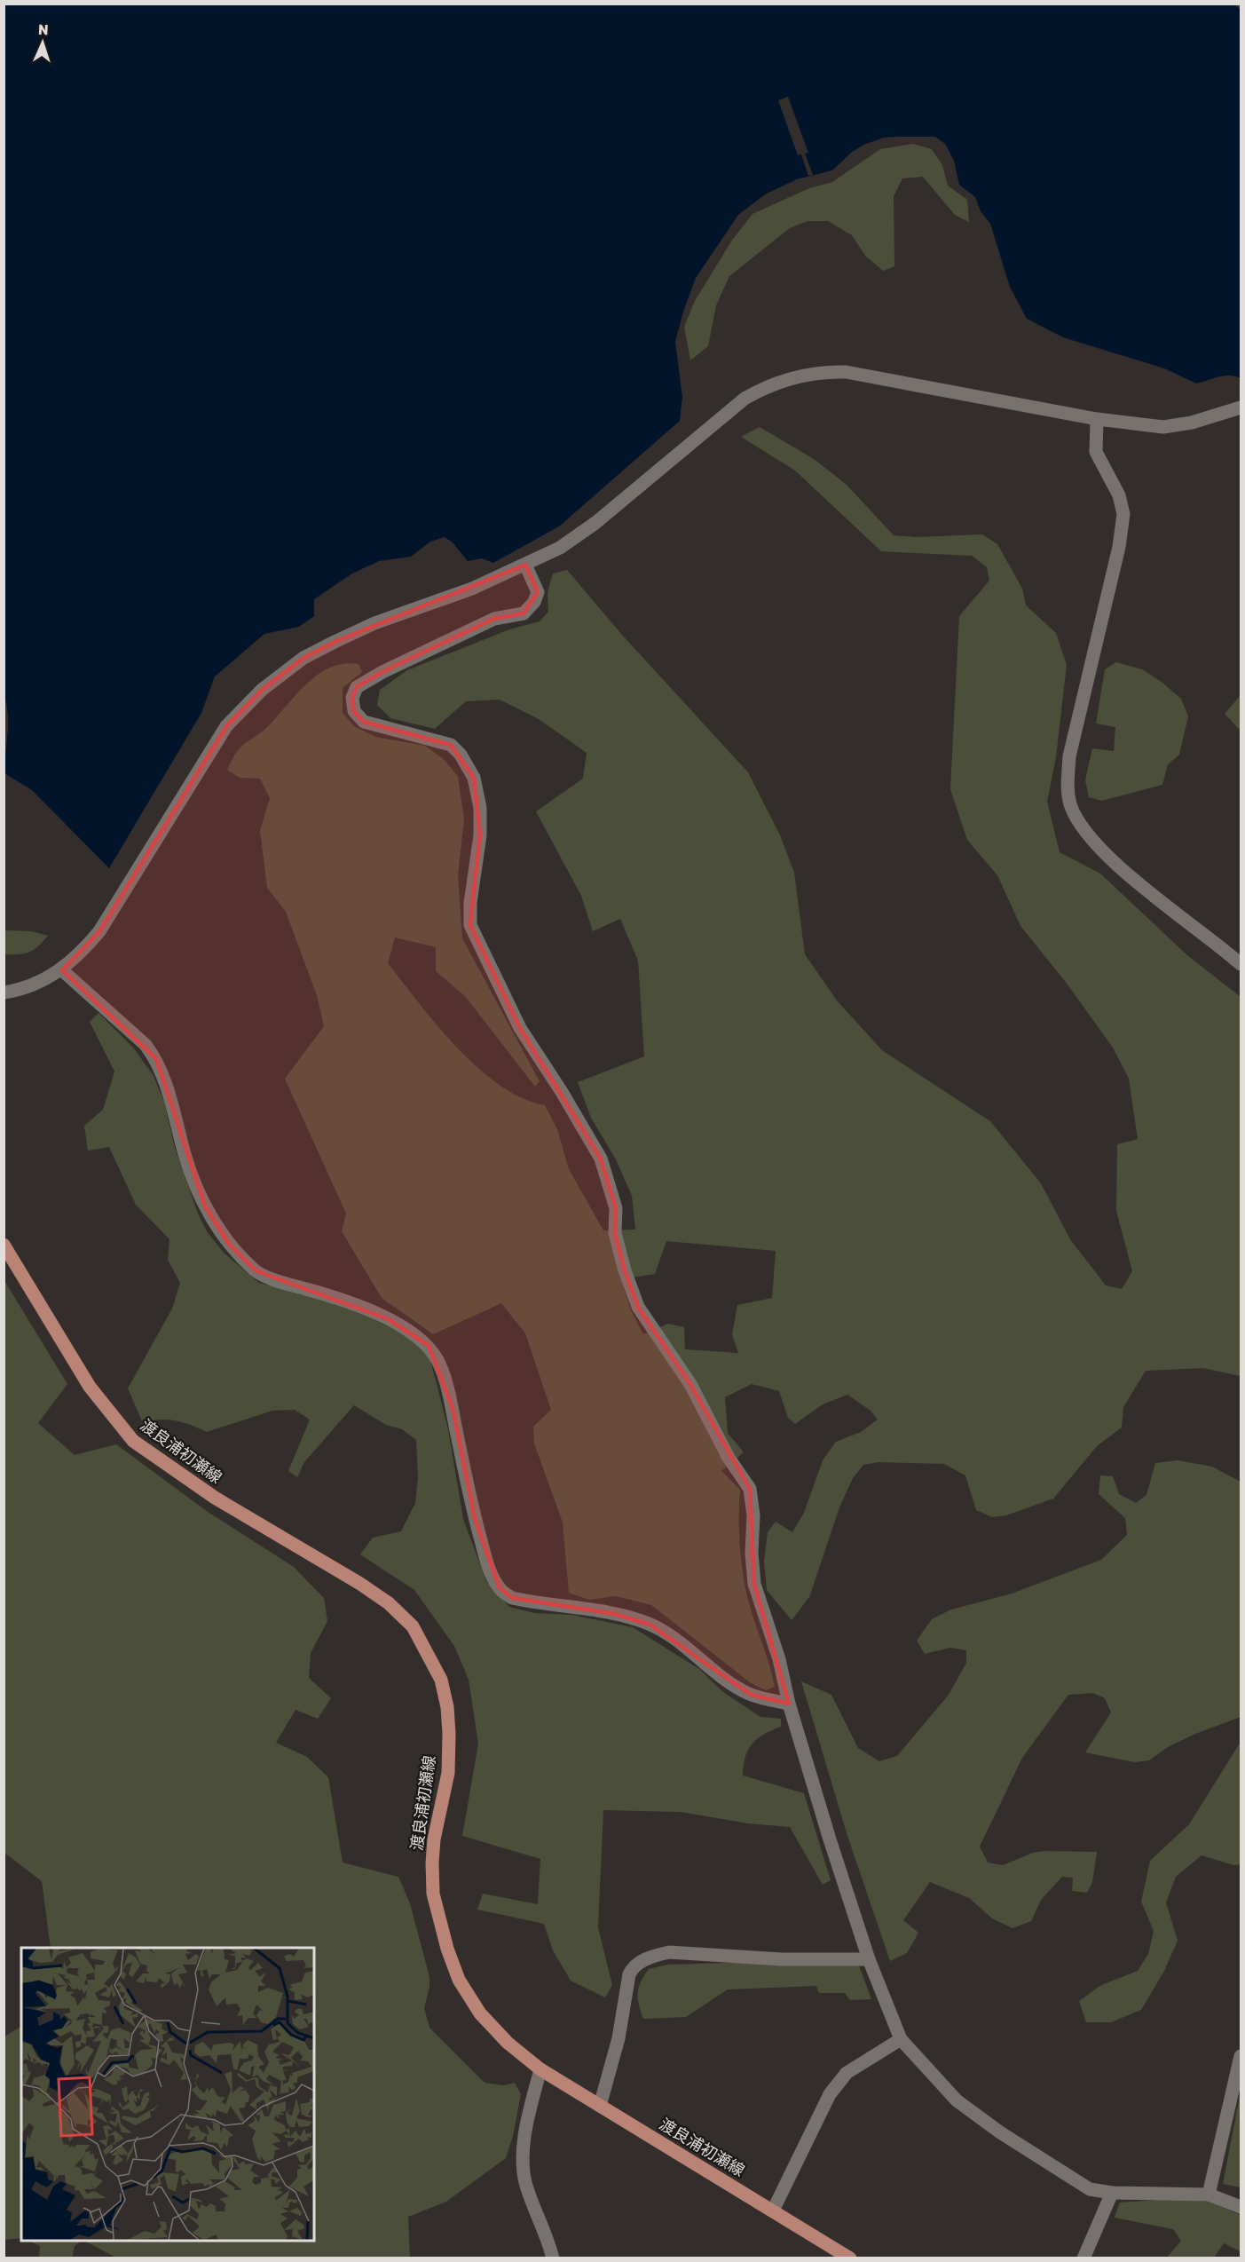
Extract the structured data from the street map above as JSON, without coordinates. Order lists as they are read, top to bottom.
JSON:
{
  "streets": {
    "main road": ["渡良浦初瀬線"]
  },
  "north": "top"
}
